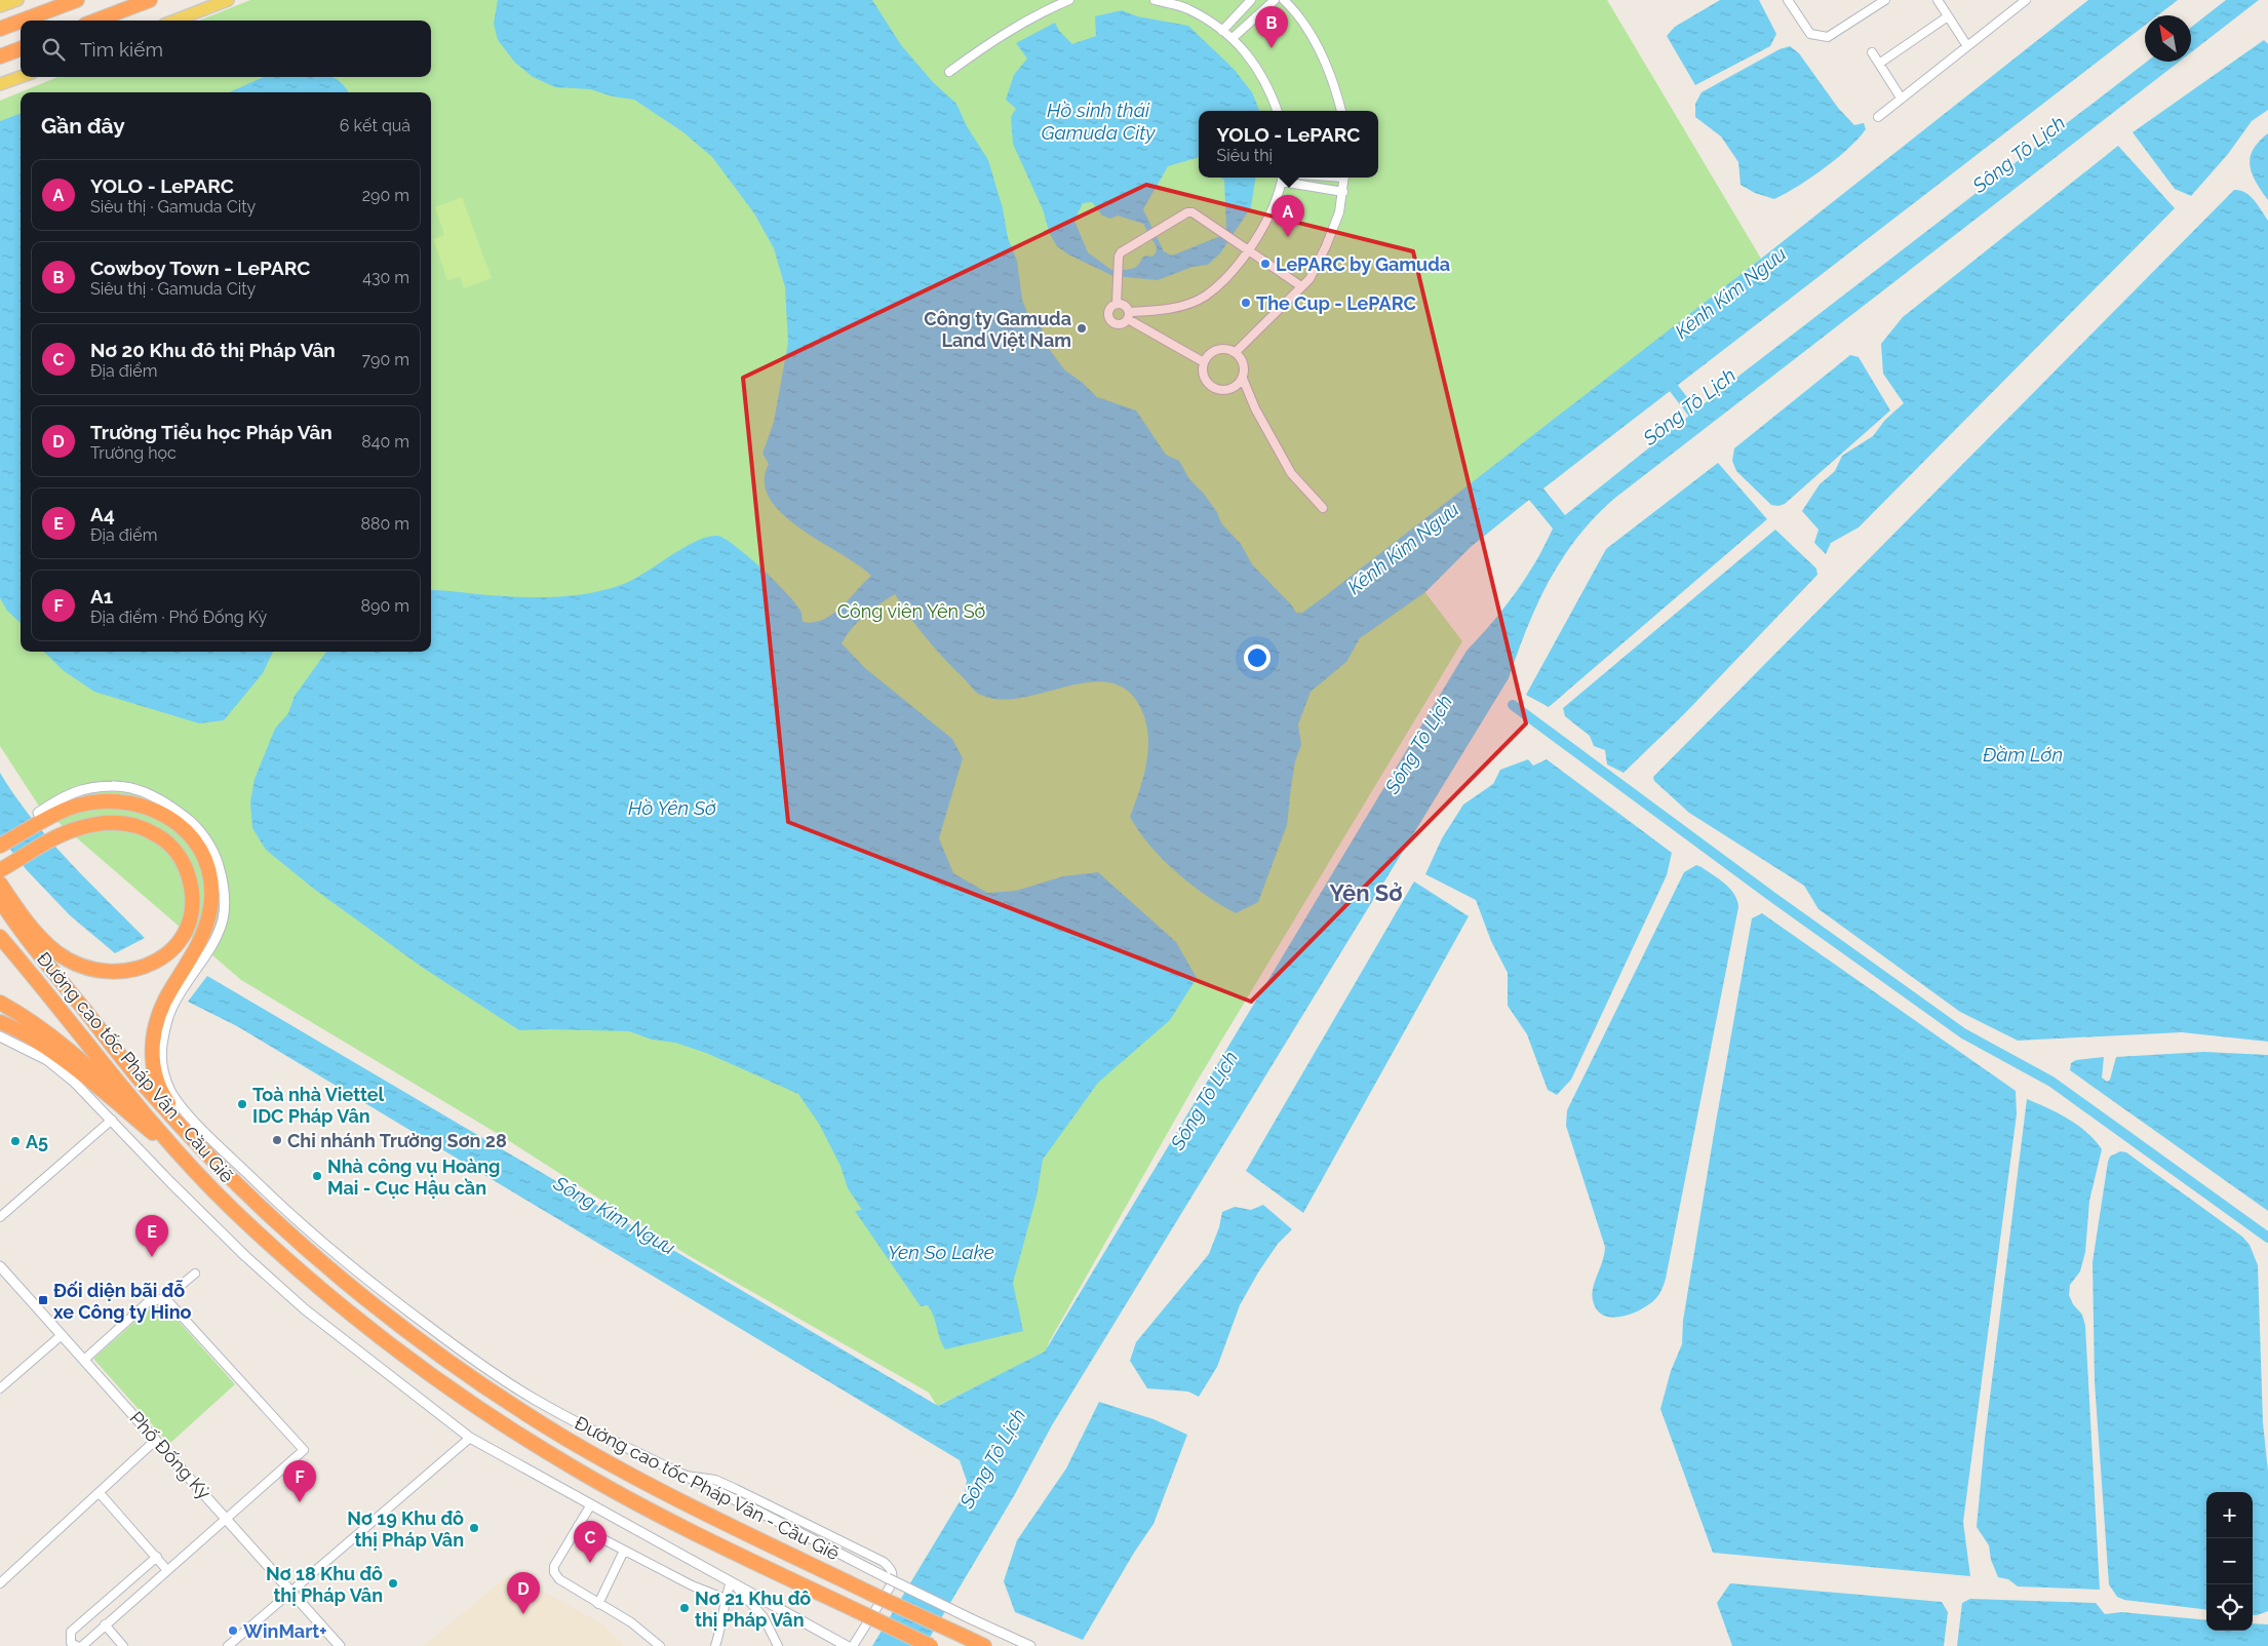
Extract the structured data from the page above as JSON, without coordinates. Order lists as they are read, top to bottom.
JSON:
{
  "streets": {
    "highway": ["Đường cao tốc Pháp Vân - Cầu Giẽ"],
    "street": ["Phố Đống Kỳ"]
  },
  "districts": ["Yên Sở"],
  "water": [
    "Hồ sinh thái Gamuda City",
    "Sông Tô Lịch",
    "Kênh Kim Ngưu",
    "Đầm Lớn",
    "Hồ Yên Sở",
    "Sông Kim Ngưu",
    "Yen So Lake"
  ],
  "parks": ["Công viên Yên Sở"],
  "places": {
    "other": [
      "LePARC by Gamuda",
      "The Cup - LePARC",
      "Công ty Gamuda Land Việt Nam",
      "Toà nhà Viettel IDC Pháp Vân",
      "Chi nhánh Trường Sơn 28",
      "A5",
      "Nhà công vụ Hoàng Mai - Cục Hậu cần",
      "Nơ 19 Khu đô thị Pháp Vân",
      "Nơ 18 Khu đô thị Pháp Vân",
      "Nơ 21 Khu đô thị Pháp Vân",
      "WinMart+"
    ],
    "transit": ["Đối diện bãi đỗ xe Công ty Hino"]
  },
  "north": "top left",
  "page": {
    "pins": [
      "B",
      "A",
      "E",
      "F",
      "C",
      "D"
    ],
    "search": "Tìm kiếm",
    "heading": ["Gần đây", "6 kết quả"],
    "popup": ["YOLO - LePARC", "Siêu thị"],
    "list": [
      {
        "mark": "A",
        "name": "YOLO - LePARC",
        "note": "Siêu thị · Gamuda City",
        "value": "290 m"
      },
      {
        "mark": "B",
        "name": "Cowboy Town - LePARC",
        "note": "Siêu thị · Gamuda City",
        "value": "430 m"
      },
      {
        "mark": "C",
        "name": "Nơ 20 Khu đô thị Pháp Vân",
        "note": "Địa điểm",
        "value": "790 m"
      },
      {
        "mark": "D",
        "name": "Trường Tiểu học Pháp Vân",
        "note": "Trường học",
        "value": "840 m"
      },
      {
        "mark": "E",
        "name": "A4",
        "note": "Địa điểm",
        "value": "880 m"
      },
      {
        "mark": "F",
        "name": "A1",
        "note": "Địa điểm · Phố Đống Kỳ",
        "value": "890 m"
      }
    ],
    "map_buttons": ["+", "−"]
  }
}
